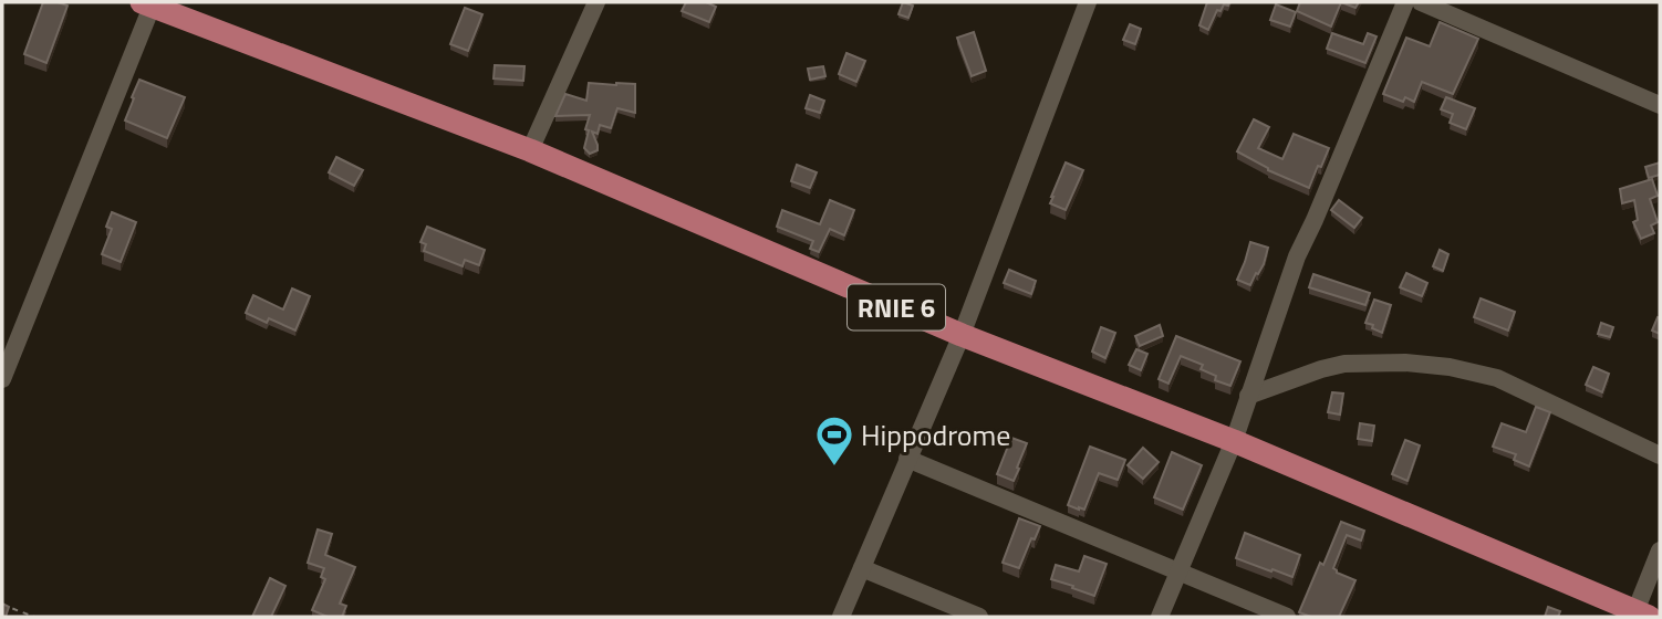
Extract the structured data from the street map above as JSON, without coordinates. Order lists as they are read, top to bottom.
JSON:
{
  "streets": {
    "main road": ["RNIE 6"]
  },
  "places": {
    "sports": ["Hippodrome"]
  }
}
